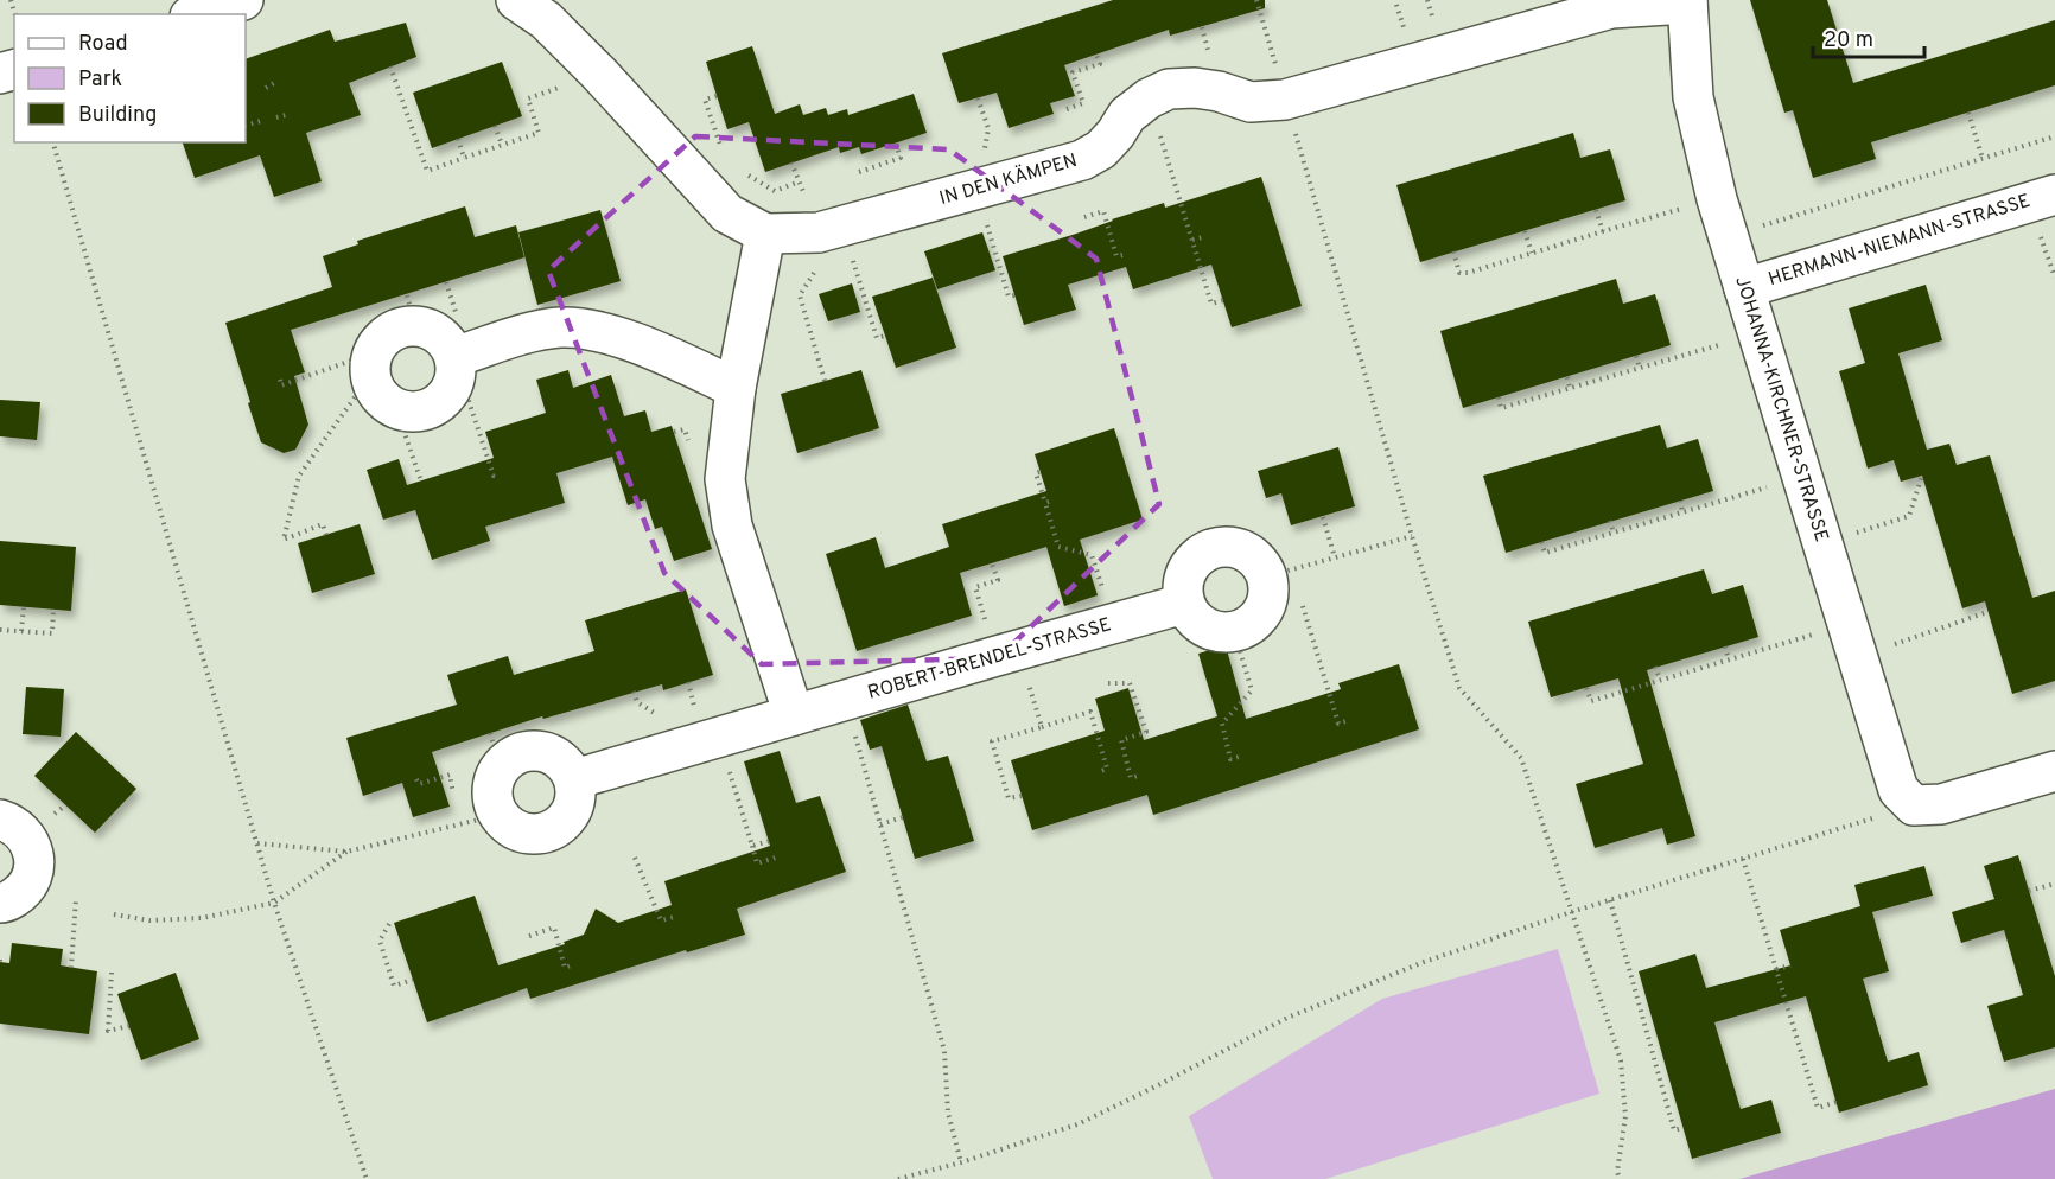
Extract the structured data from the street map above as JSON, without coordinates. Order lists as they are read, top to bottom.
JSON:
{
  "streets": {
    "street": [
      "IN DEN KÄMPEN",
      "HERMANN-NIEMANN-STRASSE",
      "JOHANNA-KIRCHNER-STRASSE",
      "ROBERT-BRENDEL-STRASSE"
    ]
  },
  "crossings": [
    ["IN DEN KÄMPEN", "JOHANNA-KIRCHNER-STRASSE"],
    ["HERMANN-NIEMANN-STRASSE", "JOHANNA-KIRCHNER-STRASSE"]
  ],
  "legend": ["Road", "Park", "Building"],
  "scale_bar": "20 m"
}
